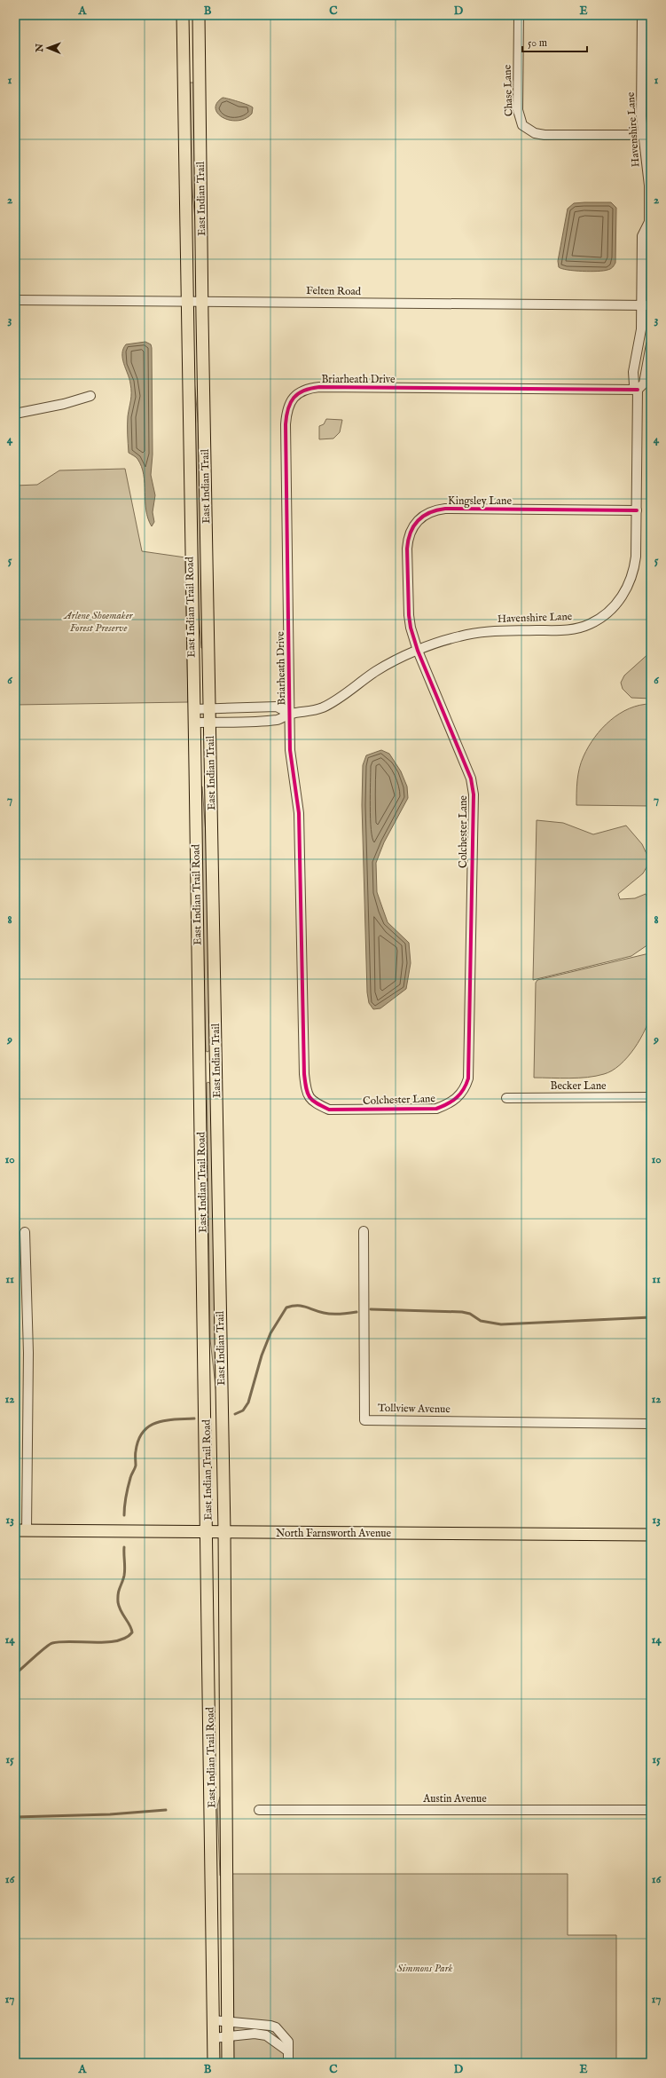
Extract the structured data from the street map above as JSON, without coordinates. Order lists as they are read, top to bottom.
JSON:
{
  "streets": {
    "main road": ["East Indian Trail", "East Indian Trail Road", "North Farnsworth Avenue"],
    "street": [
      "Chase Lane",
      "Havenshire Lane",
      "Felten Road",
      "Briarheath Drive",
      "Kingsley Lane",
      "Colchester Lane",
      "Becker Lane",
      "Tollview Avenue",
      "Austin Avenue"
    ]
  },
  "crossings": [
    ["Chase Lane", "Havenshire Lane"],
    ["Havenshire Lane", "East Indian Trail"],
    ["Havenshire Lane", "Felten Road"],
    ["Havenshire Lane", "Briarheath Drive"],
    ["Havenshire Lane", "Kingsley Lane"],
    ["Havenshire Lane", "East Indian Trail Road"],
    ["Havenshire Lane", "Colchester Lane"],
    ["East Indian Trail", "Felten Road"],
    ["East Indian Trail", "East Indian Trail Road"],
    ["East Indian Trail", "North Farnsworth Avenue"],
    ["Felten Road", "East Indian Trail Road"],
    ["Briarheath Drive", "Colchester Lane"],
    ["Kingsley Lane", "Colchester Lane"],
    ["East Indian Trail Road", "North Farnsworth Avenue"]
  ],
  "parks": ["Arlene Shoemaker Forest Preserve", "Simmons Park"],
  "scale_bar": "50 m",
  "north": "left",
  "grid": {
    "columns": [
      "A",
      "B",
      "C",
      "D",
      "E"
    ],
    "rows": [
      "1",
      "2",
      "3",
      "4",
      "5",
      "6",
      "7",
      "8",
      "9",
      "10",
      "11",
      "12",
      "13",
      "14",
      "15",
      "16",
      "17"
    ]
  }
}
